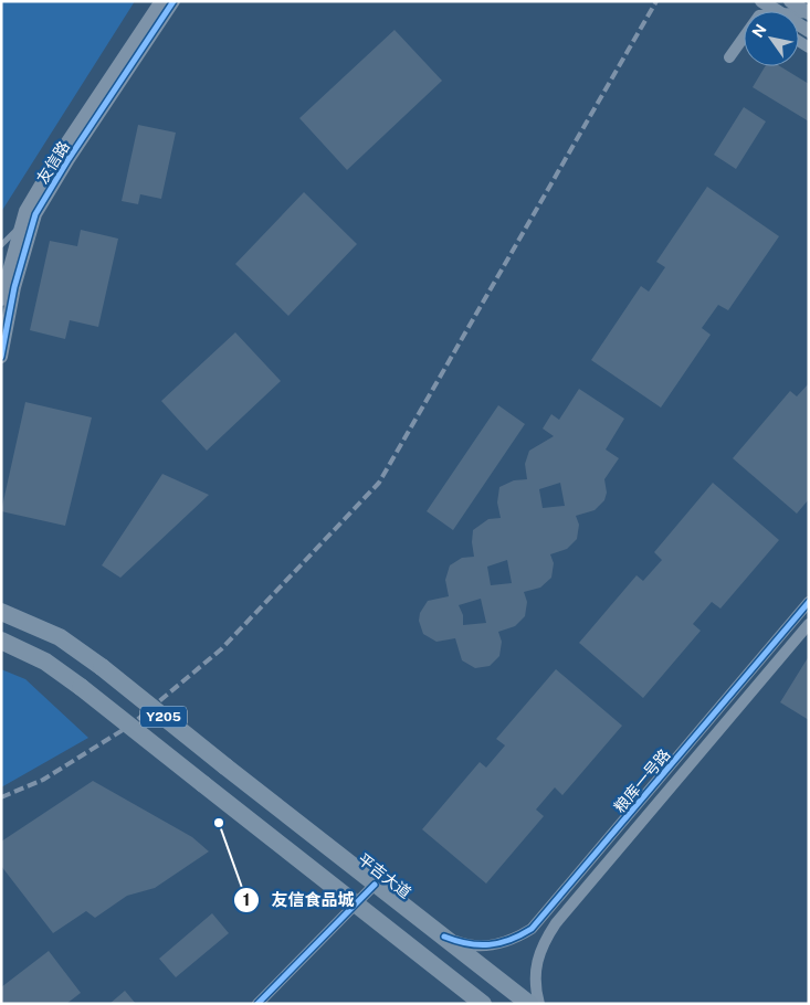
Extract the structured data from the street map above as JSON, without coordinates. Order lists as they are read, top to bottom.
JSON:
{
  "streets": {
    "main road": ["Y205", "平吉大道"],
    "street": ["友信路", "粮库一号路"]
  },
  "crossings": [
    ["粮库一号路", "平吉大道"]
  ],
  "places": ["友信食品城"],
  "north": "top left"
}
